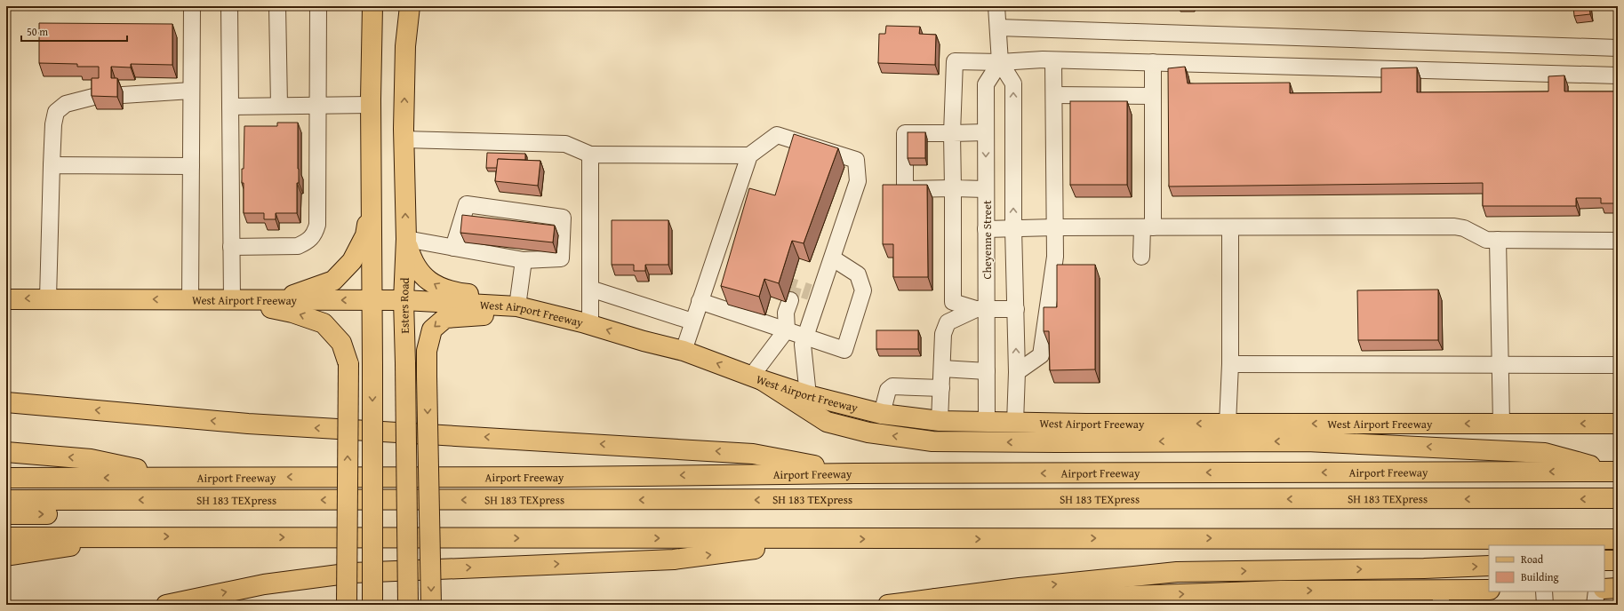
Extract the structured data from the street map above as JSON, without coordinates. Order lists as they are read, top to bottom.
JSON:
{
  "streets": {
    "main road": [
      "West Airport Freeway",
      "Esters Road",
      "Airport Freeway",
      "SH 183 TEXpress"
    ],
    "street": ["Cheyenne Street"]
  },
  "crossings": [
    ["Cheyenne Street", "West Airport Freeway"],
    ["West Airport Freeway", "Esters Road"]
  ],
  "legend": ["Road", "Building"],
  "scale_bar": "50 m"
}
